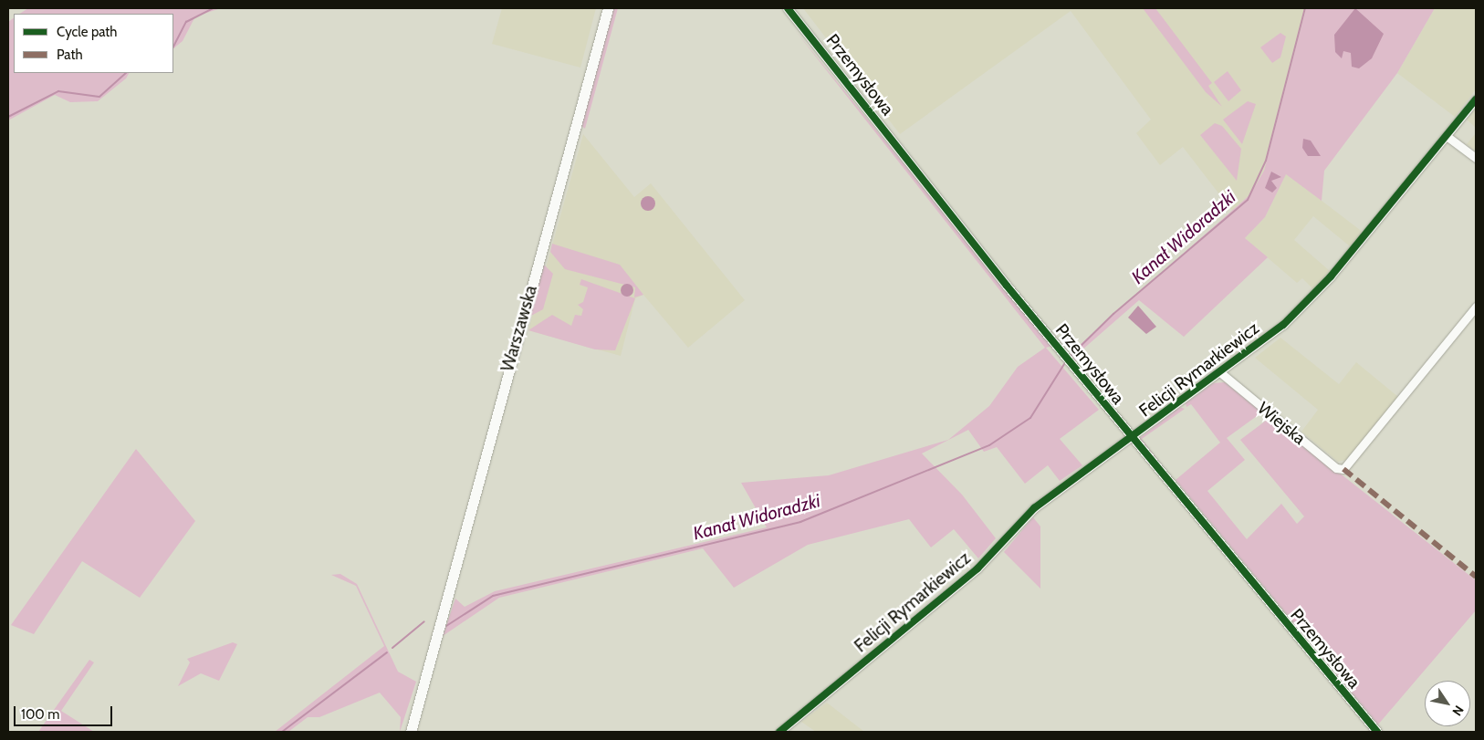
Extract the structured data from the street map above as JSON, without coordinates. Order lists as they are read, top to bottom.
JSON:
{
  "streets": {
    "main road": ["Warszawska"],
    "street": ["Przemysłowa", "Felicji Rymarkiewicz", "Wiejska"]
  },
  "crossings": [
    ["Przemysłowa", "Felicji Rymarkiewicz"],
    ["Felicji Rymarkiewicz", "Wiejska"]
  ],
  "water": ["Kanał Widoradzki"],
  "legend": ["Cycle path", "Path"],
  "scale_bar": "100 m",
  "north": "bottom right"
}
